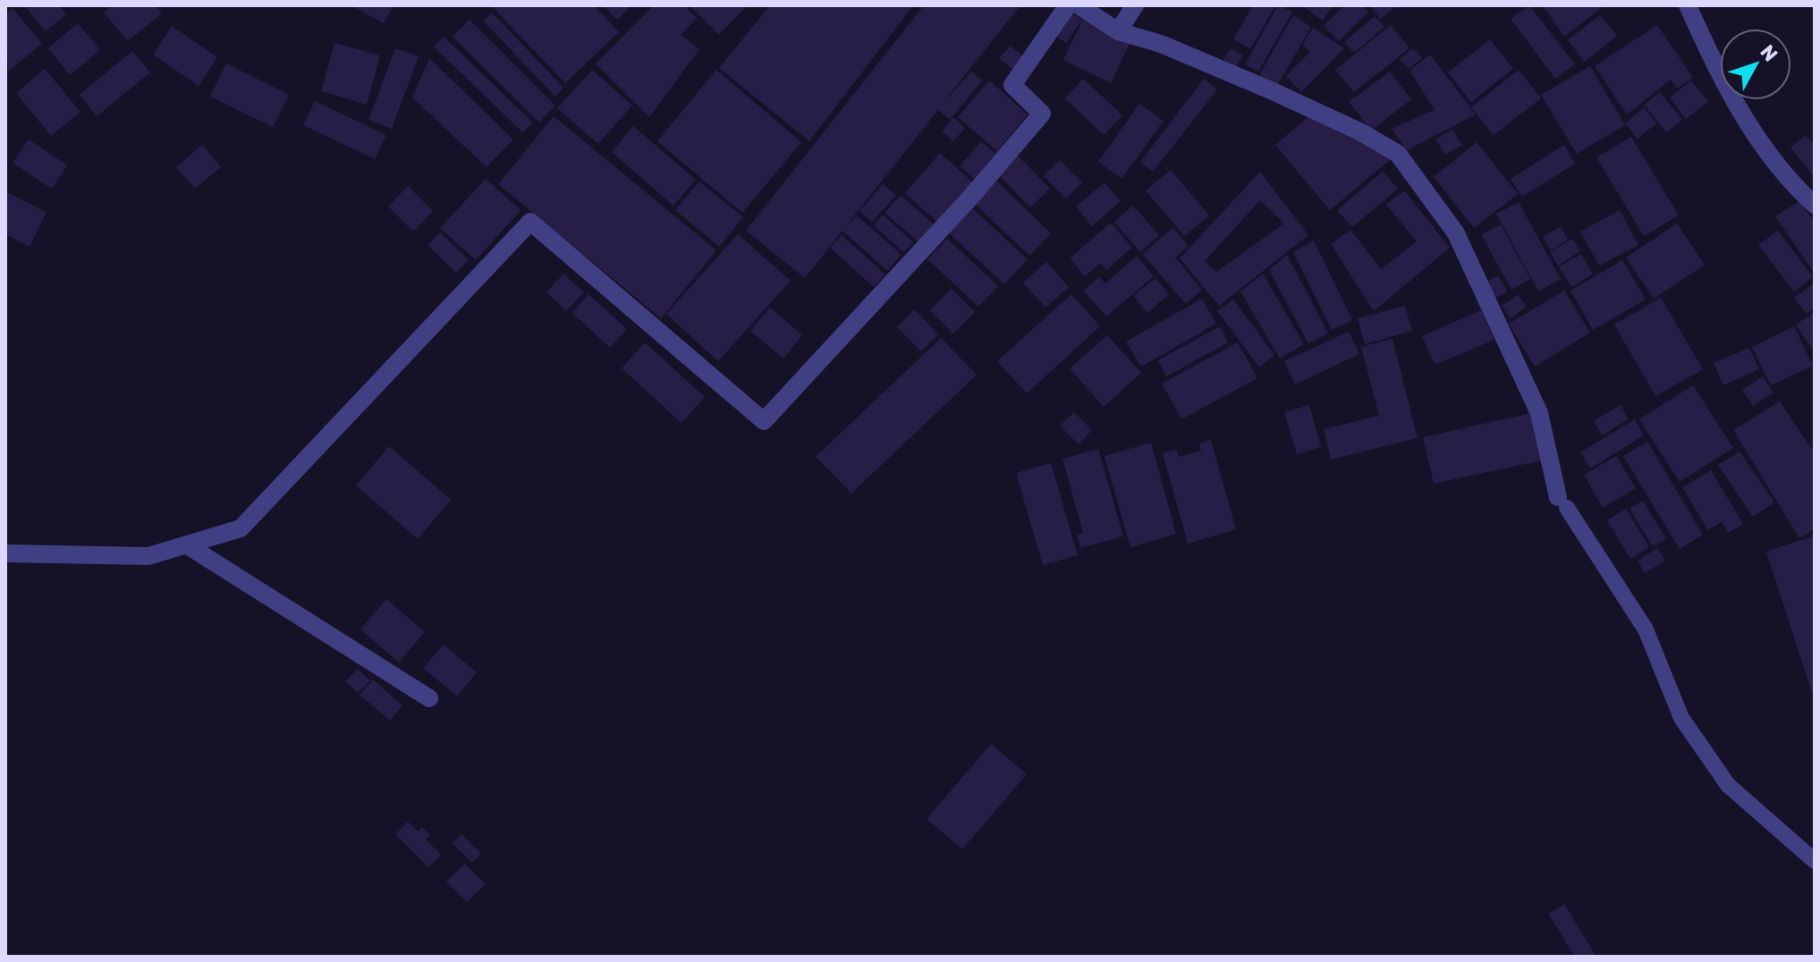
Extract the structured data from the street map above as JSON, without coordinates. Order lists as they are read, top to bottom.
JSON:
{
  "north": "top right"
}
